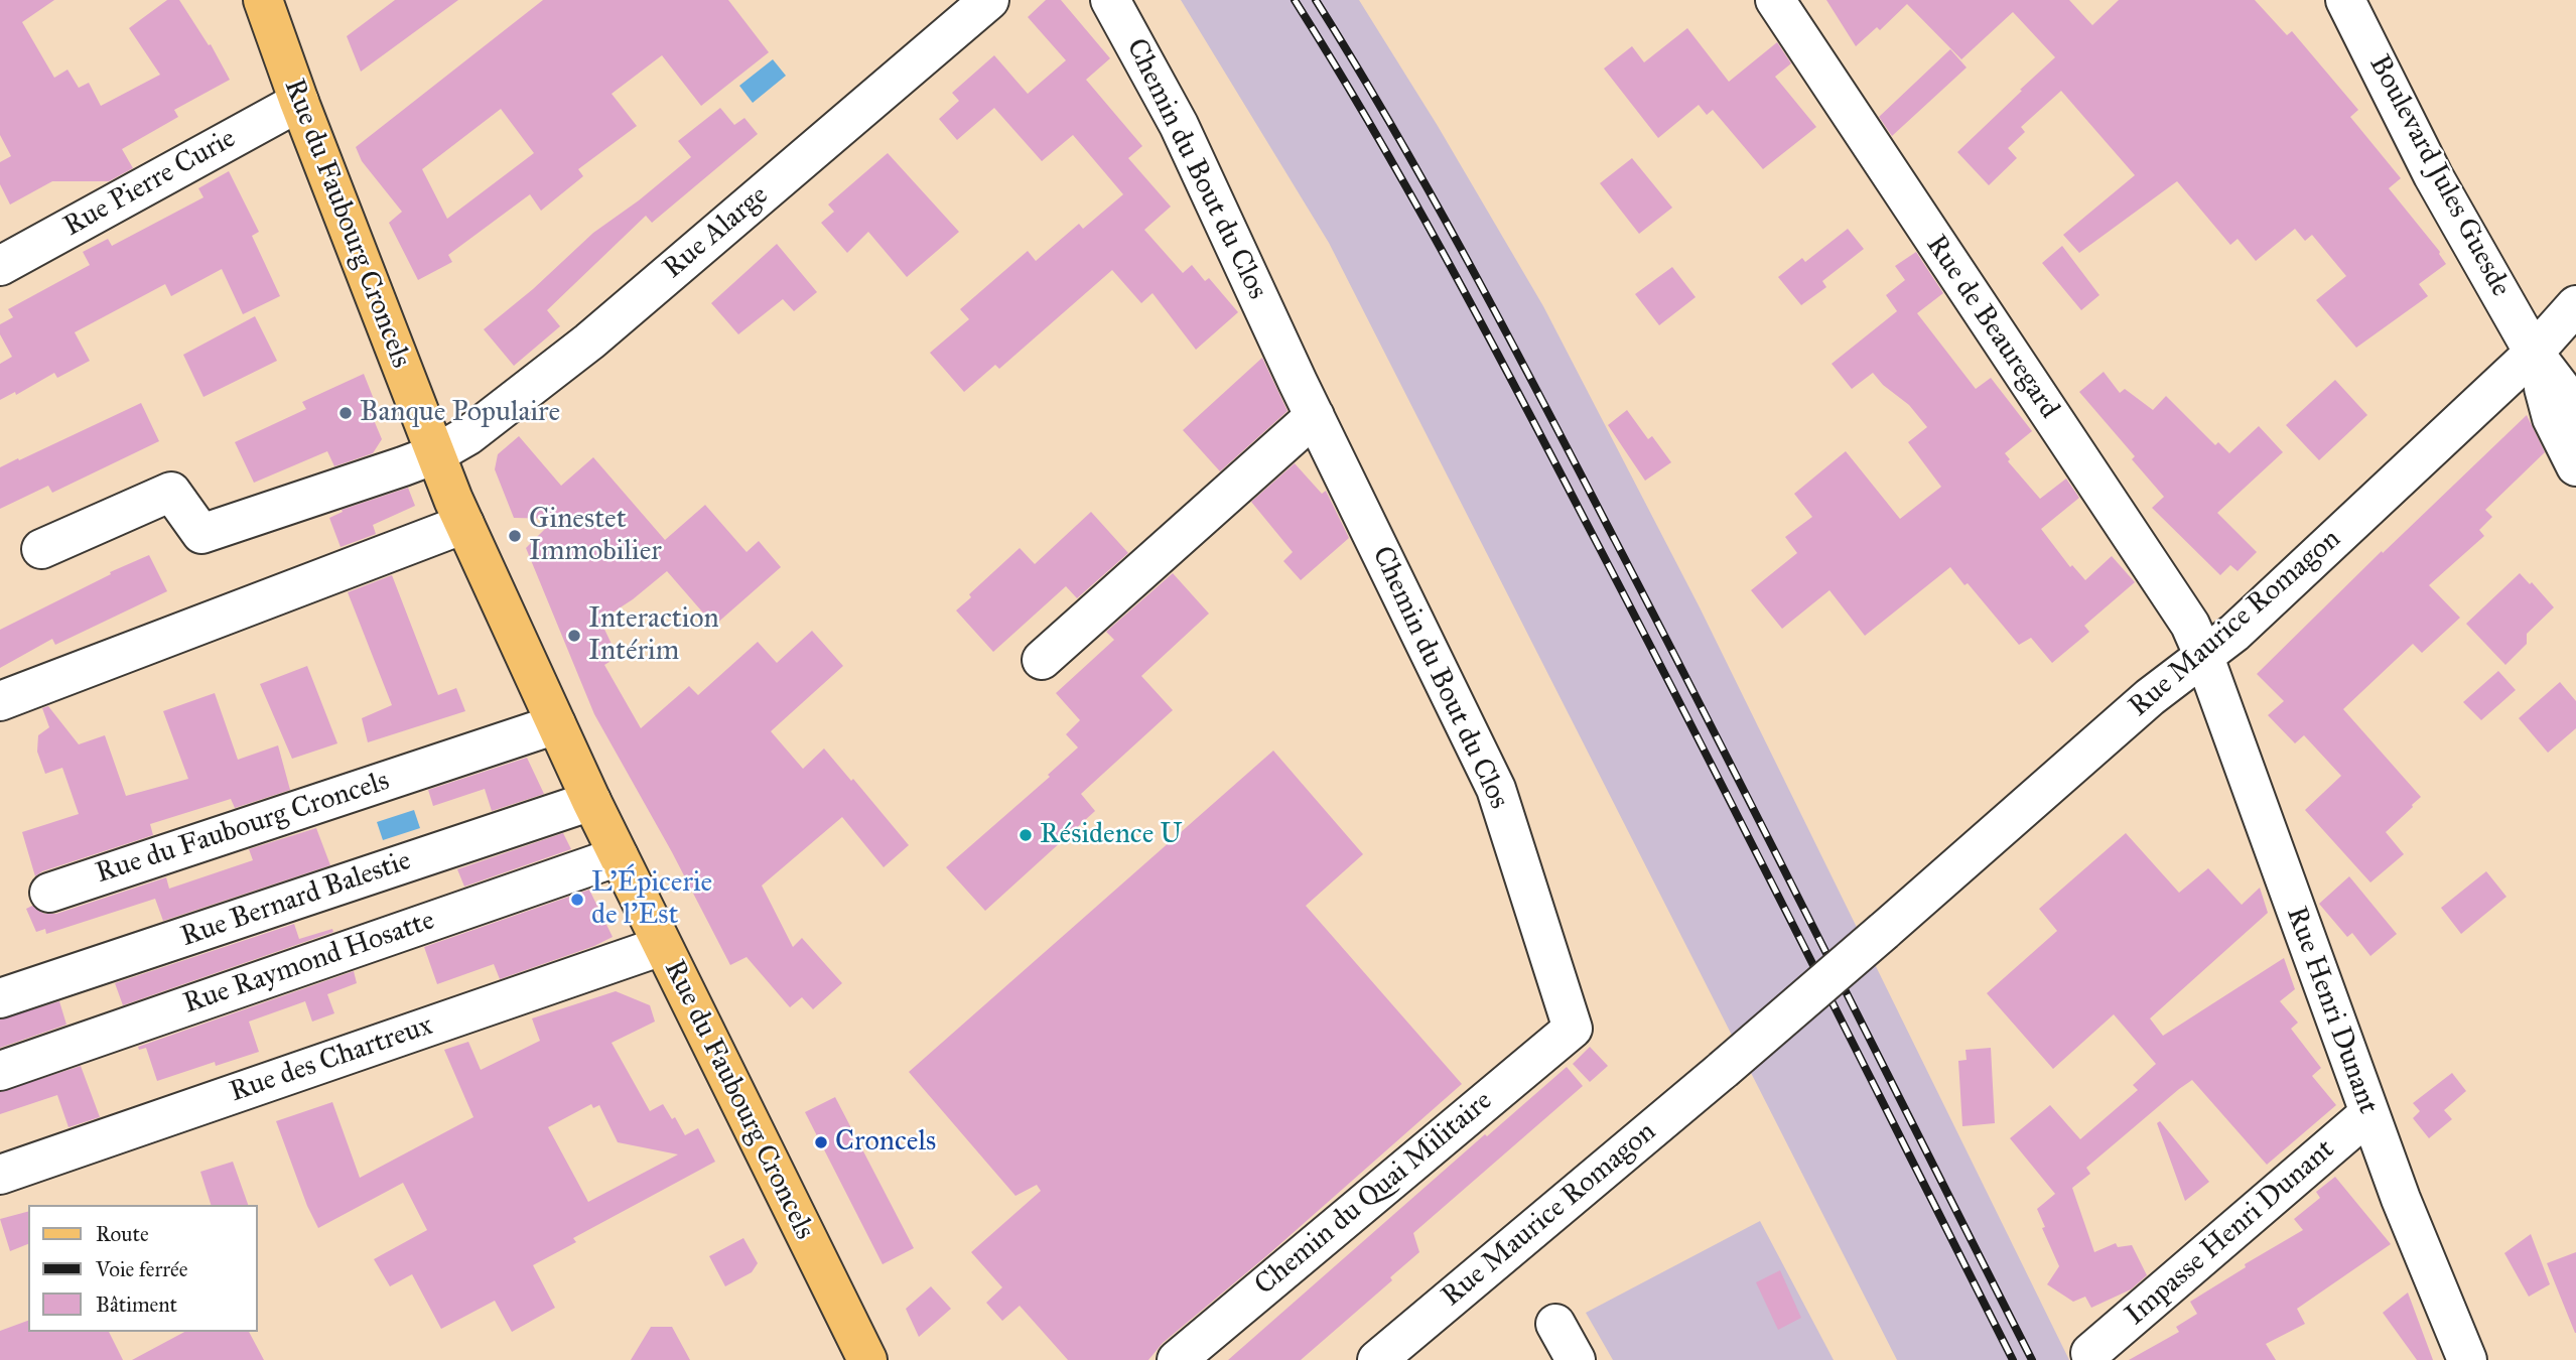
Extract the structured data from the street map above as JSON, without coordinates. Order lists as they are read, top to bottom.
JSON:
{
  "streets": {
    "main road": ["Rue du Faubourg Croncels"],
    "street": [
      "Chemin du Bout du Clos",
      "Boulevard Jules Guesde",
      "Rue Pierre Curie",
      "Rue Alarge",
      "Rue de Beauregard",
      "Rue Maurice Romagon",
      "Rue Bernard Balestie",
      "Rue Raymond Hosatte",
      "Rue Henri Dunant",
      "Rue des Chartreux",
      "Chemin du Quai Militaire",
      "Impasse Henri Dunant"
    ]
  },
  "crossings": [
    ["Chemin du Bout du Clos", "Chemin du Quai Militaire"],
    ["Boulevard Jules Guesde", "Rue Maurice Romagon"],
    ["Rue Pierre Curie", "Rue du Faubourg Croncels"],
    ["Rue du Faubourg Croncels", "Rue Alarge"],
    ["Rue du Faubourg Croncels", "Rue Bernard Balestie"],
    ["Rue du Faubourg Croncels", "Rue Raymond Hosatte"],
    ["Rue du Faubourg Croncels", "Rue des Chartreux"],
    ["Rue de Beauregard", "Rue Maurice Romagon"],
    ["Rue de Beauregard", "Rue Henri Dunant"],
    ["Rue Maurice Romagon", "Rue Henri Dunant"],
    ["Rue Henri Dunant", "Impasse Henri Dunant"]
  ],
  "places": [
    "Banque Populaire",
    "Ginestet Immobilier",
    "Interaction Intérim",
    "Résidence U",
    "L'Épicerie de l'Est",
    "Croncels"
  ],
  "legend": ["Route", "Voie ferrée", "Bâtiment"]
}
